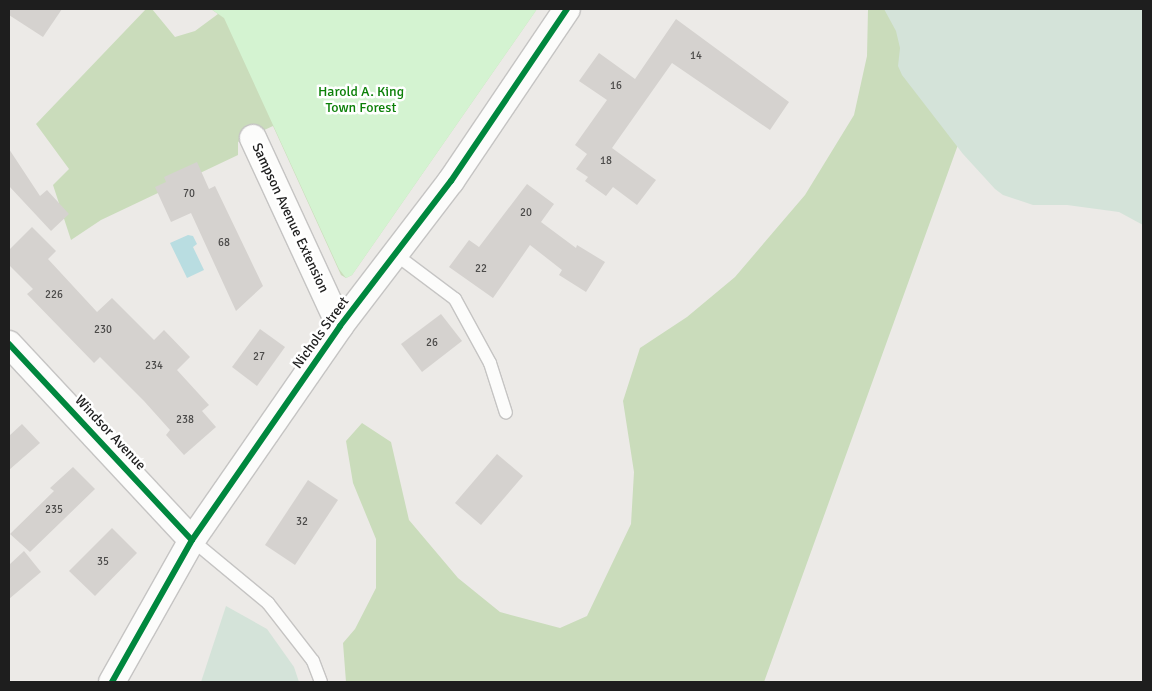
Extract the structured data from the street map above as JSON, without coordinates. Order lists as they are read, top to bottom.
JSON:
{
  "streets": {
    "street": ["Sampson Avenue Extension", "Nichols Street", "Windsor Avenue"]
  },
  "crossings": [
    ["Sampson Avenue Extension", "Nichols Street"],
    ["Nichols Street", "Windsor Avenue"]
  ],
  "parks": ["Harold A. King Town Forest"],
  "house_numbers": [
    "14",
    "16",
    "18",
    "70",
    "20",
    "68",
    "22",
    "226",
    "230",
    "26",
    "27",
    "234",
    "238",
    "235",
    "32",
    "35"
  ]
}
